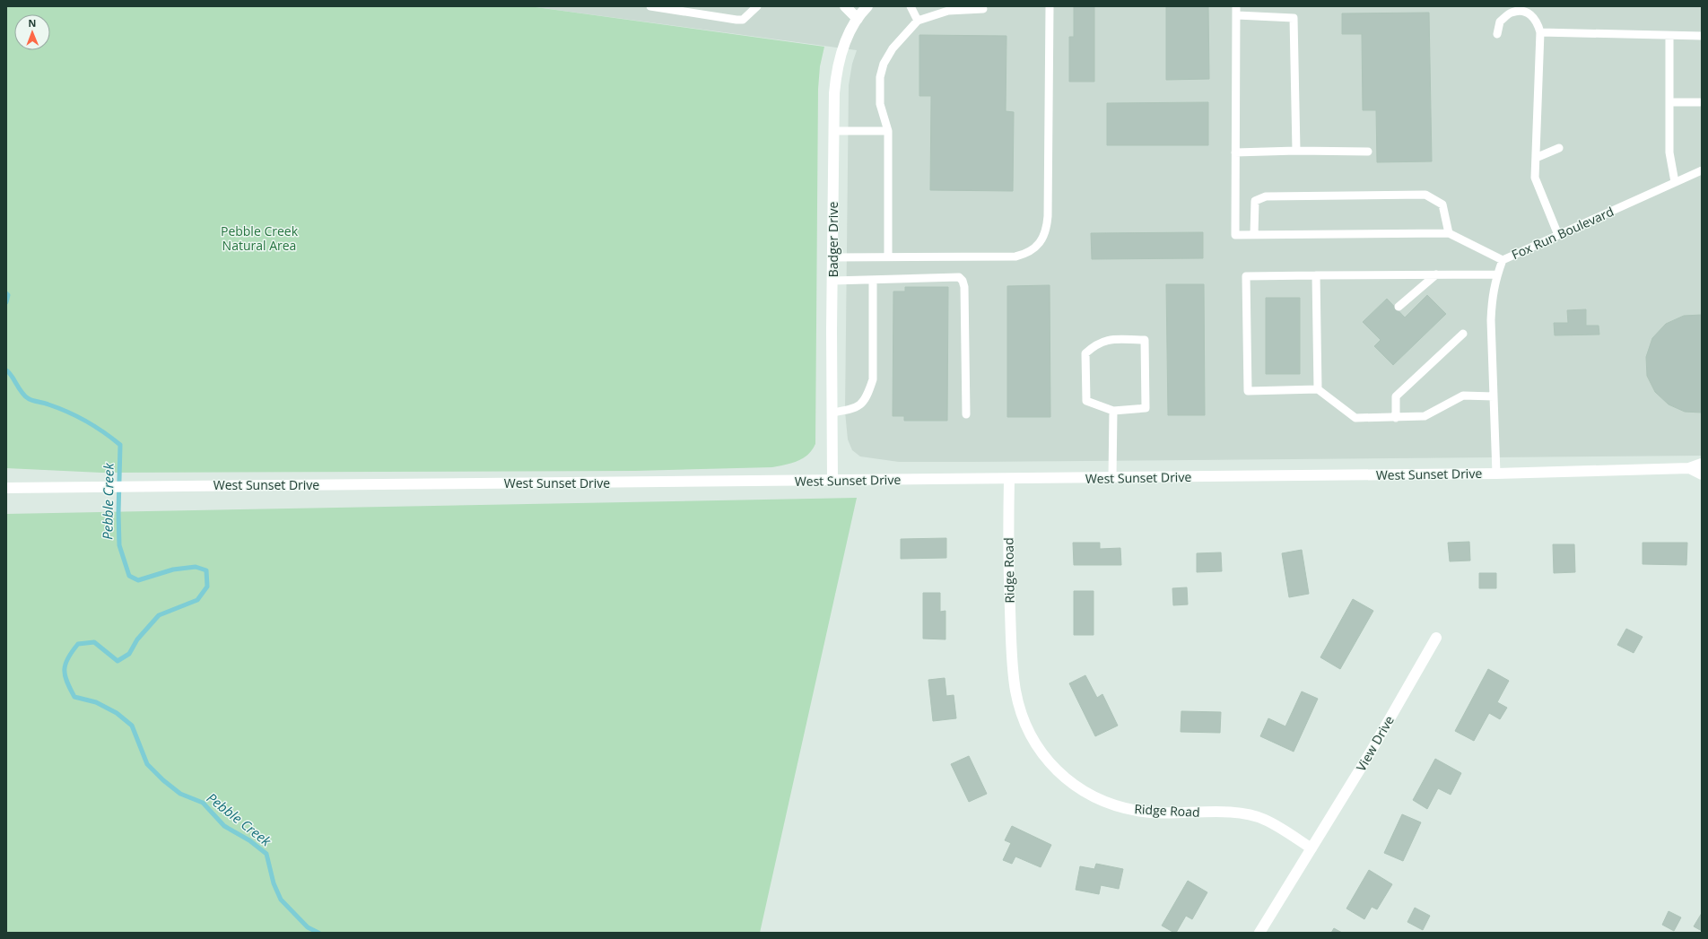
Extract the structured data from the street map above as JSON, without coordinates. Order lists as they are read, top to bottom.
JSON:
{
  "streets": {
    "main road": [
      "Badger Drive",
      "West Sunset Drive",
      "Ridge Road",
      "View Drive"
    ],
    "lane": ["Fox Run Boulevard"]
  },
  "crossings": [
    ["Fox Run Boulevard", "West Sunset Drive"],
    ["Badger Drive", "West Sunset Drive"],
    ["West Sunset Drive", "Ridge Road"],
    ["Ridge Road", "View Drive"]
  ],
  "water": ["Pebble Creek"],
  "parks": ["Pebble Creek Natural Area"],
  "north": "top"
}
